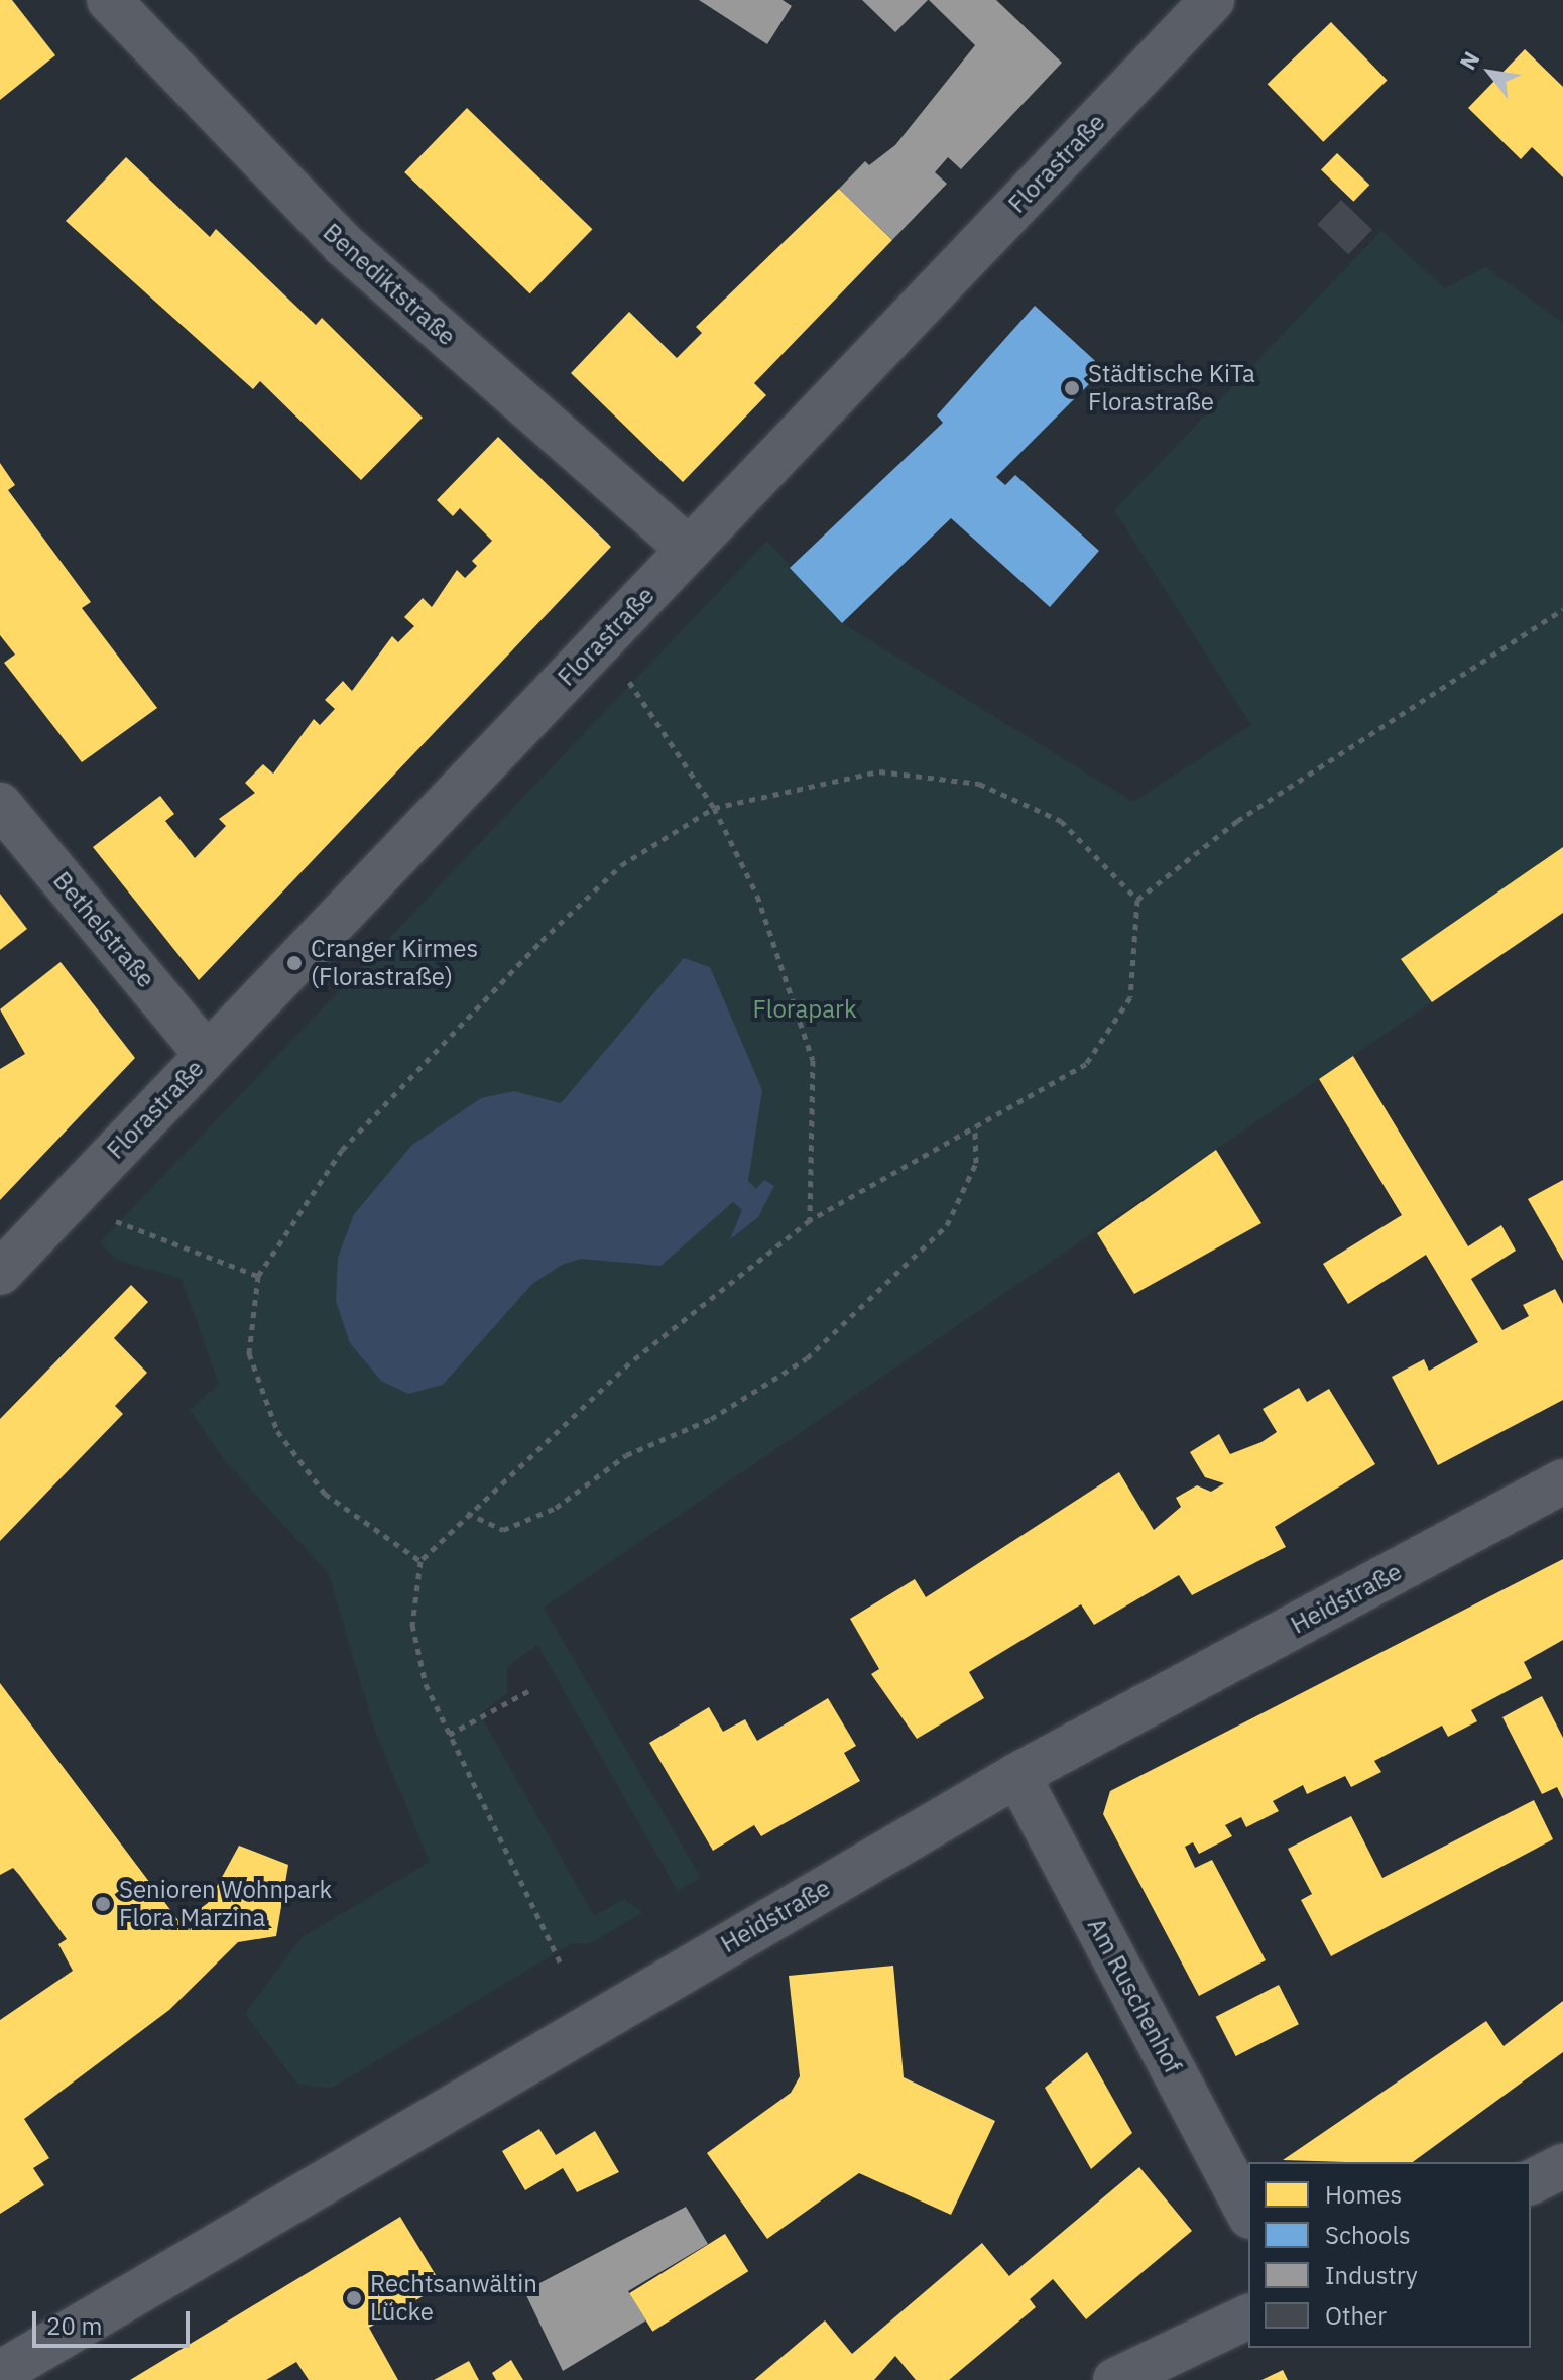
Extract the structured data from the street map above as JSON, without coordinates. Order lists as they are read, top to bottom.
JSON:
{
  "streets": {
    "street": [
      "Florastraße",
      "Benediktstraße",
      "Bethelstraße",
      "Heidstraße",
      "Am Ruschenhof"
    ]
  },
  "crossings": [
    ["Florastraße", "Benediktstraße"],
    ["Florastraße", "Bethelstraße"],
    ["Heidstraße", "Am Ruschenhof"]
  ],
  "parks": ["Florapark"],
  "places": [
    "Städtische KiTa Florastraße",
    "Cranger Kirmes (Florastraße)",
    "Senioren Wohnpark Flora Marzina",
    "Rechtsanwältin Lücke"
  ],
  "legend": [
    "Homes",
    "Schools",
    "Industry",
    "Other"
  ],
  "scale_bar": "20 m",
  "north": "top left"
}
